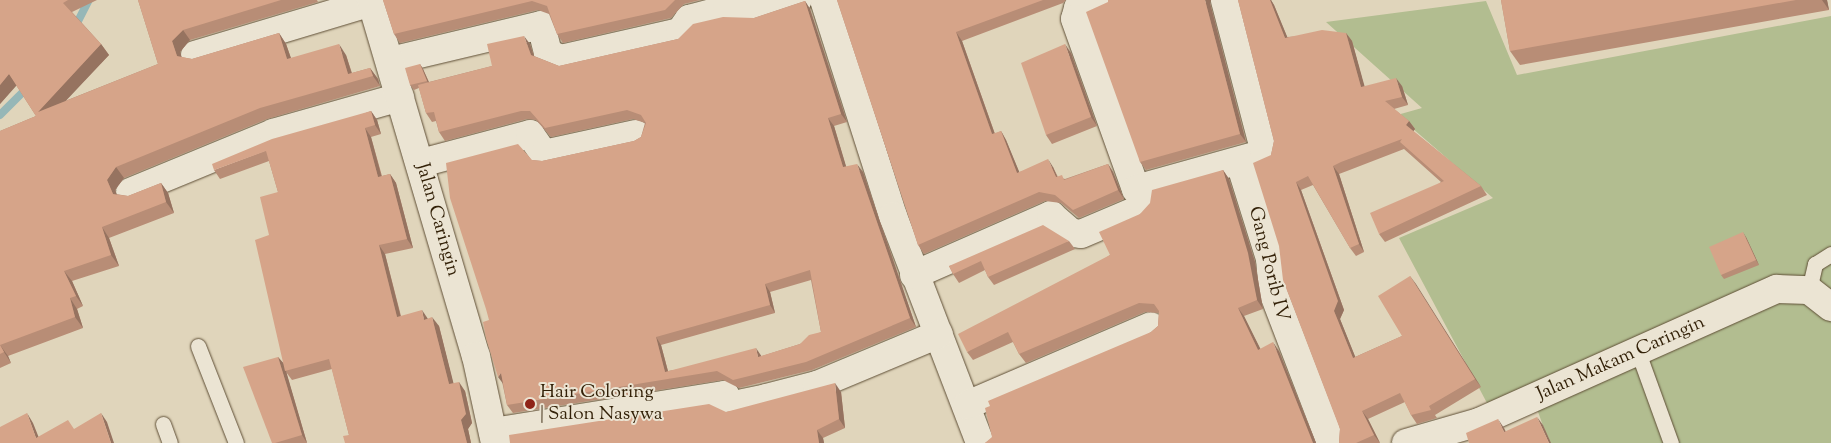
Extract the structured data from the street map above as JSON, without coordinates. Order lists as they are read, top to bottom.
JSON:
{
  "streets": {
    "street": ["Jalan Caringin", "Gang Porib IV", "Jalan Makam Caringin"]
  },
  "places": ["Hair Coloring | Salon Nasywa"]
}
